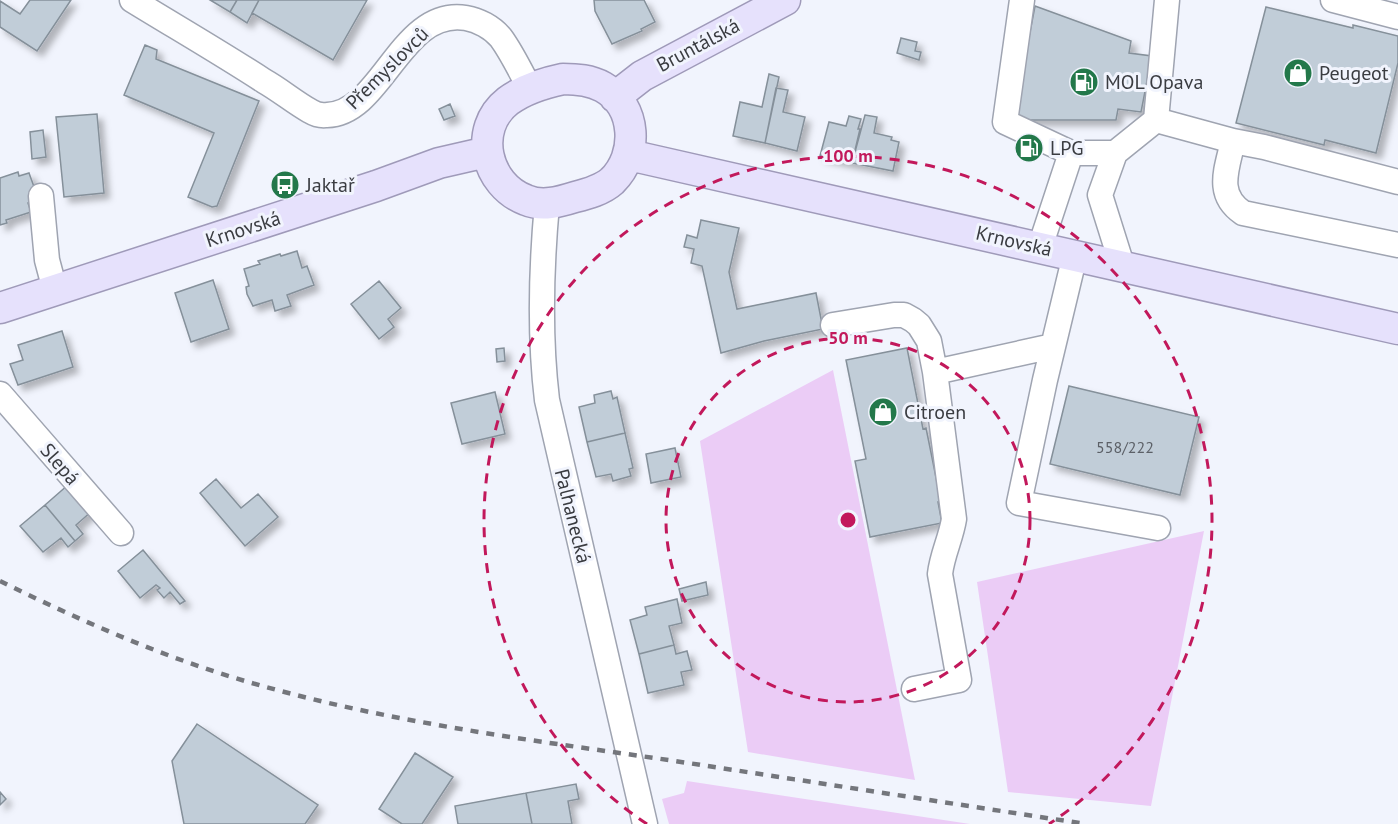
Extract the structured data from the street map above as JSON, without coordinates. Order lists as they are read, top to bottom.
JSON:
{
  "streets": {
    "main road": ["Bruntálská", "Krnovská"],
    "street": ["Přemyslovců", "Slepá", "Palhanecká"]
  },
  "crossings": [
    ["Bruntálská", "Přemyslovců"],
    ["Bruntálská", "Krnovská"],
    ["Bruntálská", "Palhanecká"],
    ["Přemyslovců", "Krnovská"],
    ["Přemyslovců", "Palhanecká"],
    ["Krnovská", "Palhanecká"]
  ],
  "places": {
    "shop": ["Peugeot", "Citroen"],
    "fuel station": ["MOL Opava", "LPG"],
    "bus stop": ["Jaktař"]
  },
  "house_numbers": ["558/222"],
  "rings": ["100 m", "50 m"]
}
